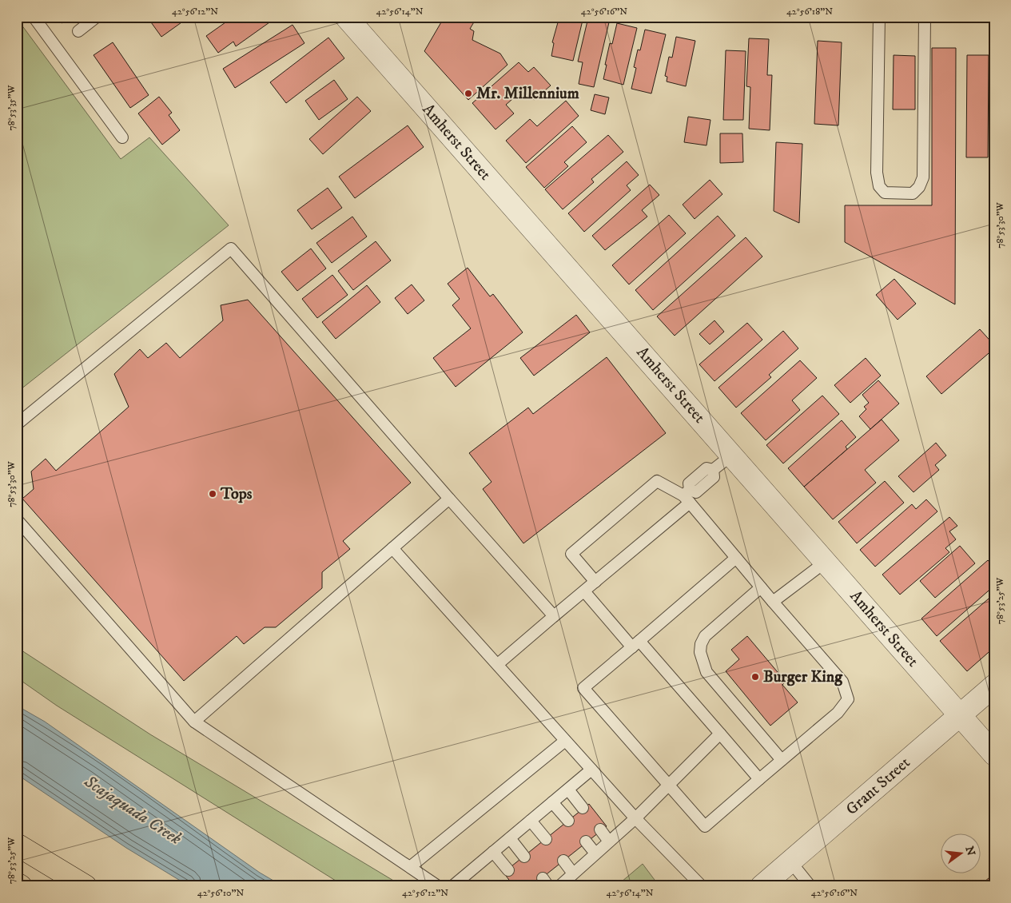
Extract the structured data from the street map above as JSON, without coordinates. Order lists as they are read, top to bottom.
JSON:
{
  "streets": {
    "street": ["Amherst Street", "Grant Street"]
  },
  "crossings": [
    ["Amherst Street", "Grant Street"]
  ],
  "water": ["Scajaquada Creek"],
  "places": ["Mr. Millennium", "Tops", "Burger King"],
  "north": "right",
  "coordinates": [
    "42°56'12\"N",
    "42°56'14\"N",
    "42°56'16\"N",
    "42°56'18\"N",
    "78°53'35\"W",
    "78°53'30\"W",
    "78°53'25\"W",
    "42°56'10\"N"
  ]
}
